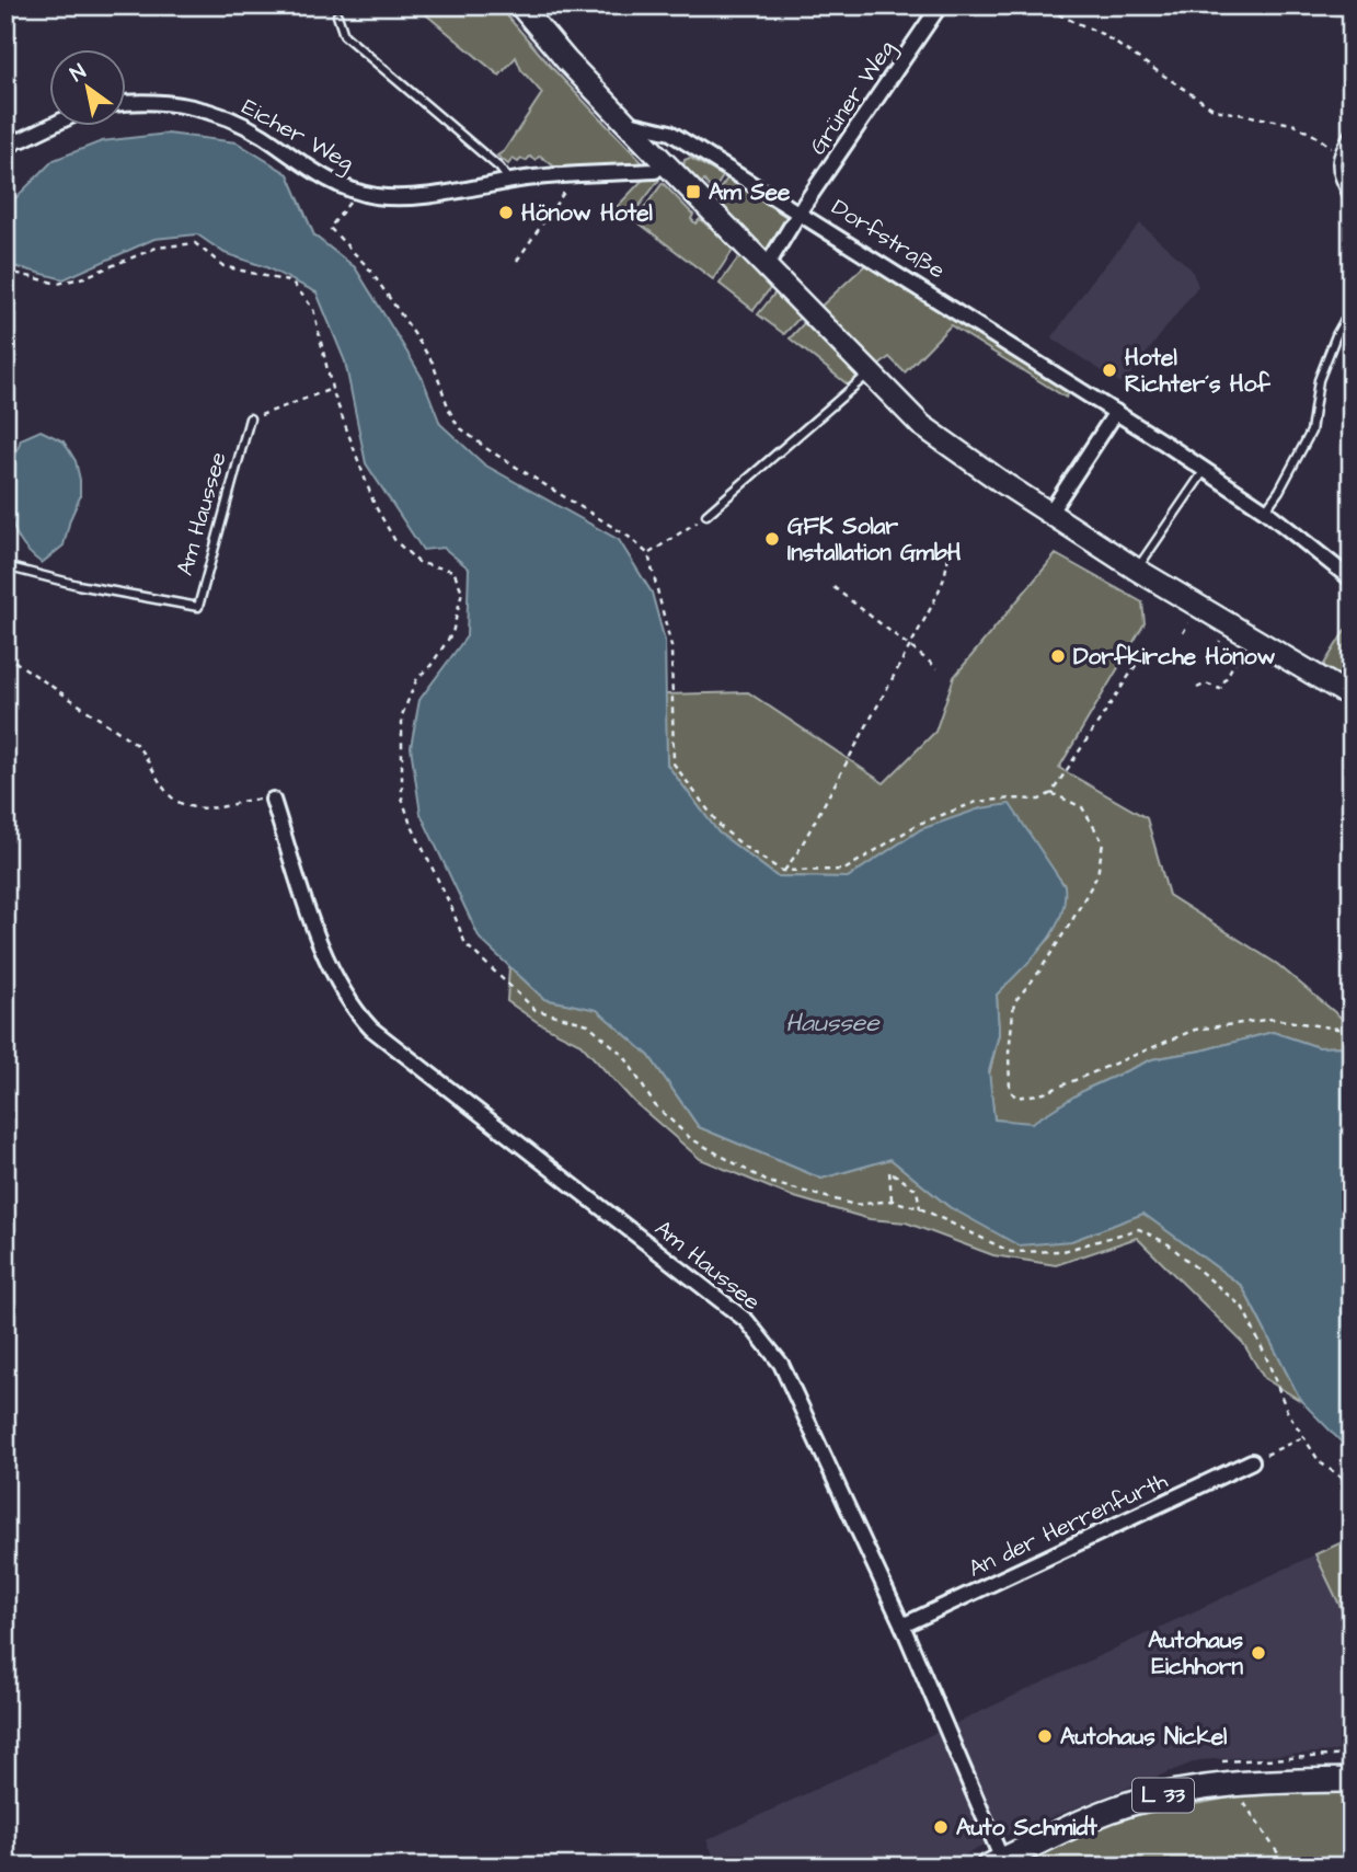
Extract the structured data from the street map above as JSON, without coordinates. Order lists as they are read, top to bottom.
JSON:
{
  "streets": {
    "main road": ["L 33"],
    "street": [
      "Grüner Weg",
      "Eicher Weg",
      "Dorfstraße",
      "Am Haussee",
      "An der Herrenfurth"
    ]
  },
  "crossings": [
    ["Grüner Weg", "Dorfstraße"],
    ["Am Haussee", "An der Herrenfurth"],
    ["Am Haussee", "L 33"]
  ],
  "water": ["Haussee"],
  "places": {
    "transit": ["Am See"],
    "other": [
      "Hönow Hotel",
      "Hotel Richter´s Hof",
      "GFK Solar Installation GmbH",
      "Dorfkirche Hönow",
      "Autohaus Eichhorn",
      "Autohaus Nickel",
      "Auto Schmidt"
    ]
  },
  "north": "top left"
}
